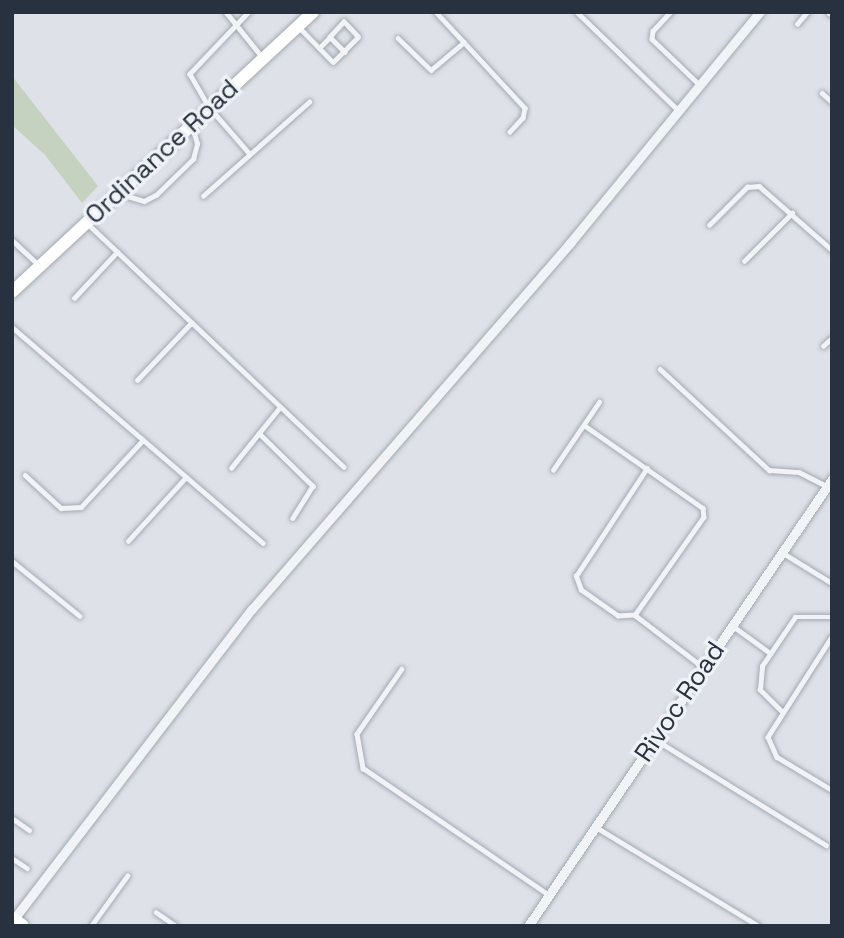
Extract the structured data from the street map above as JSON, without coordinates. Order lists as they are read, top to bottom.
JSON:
{
  "streets": {
    "street": ["Ordinance Road", "Rivoc Road"]
  }
}
